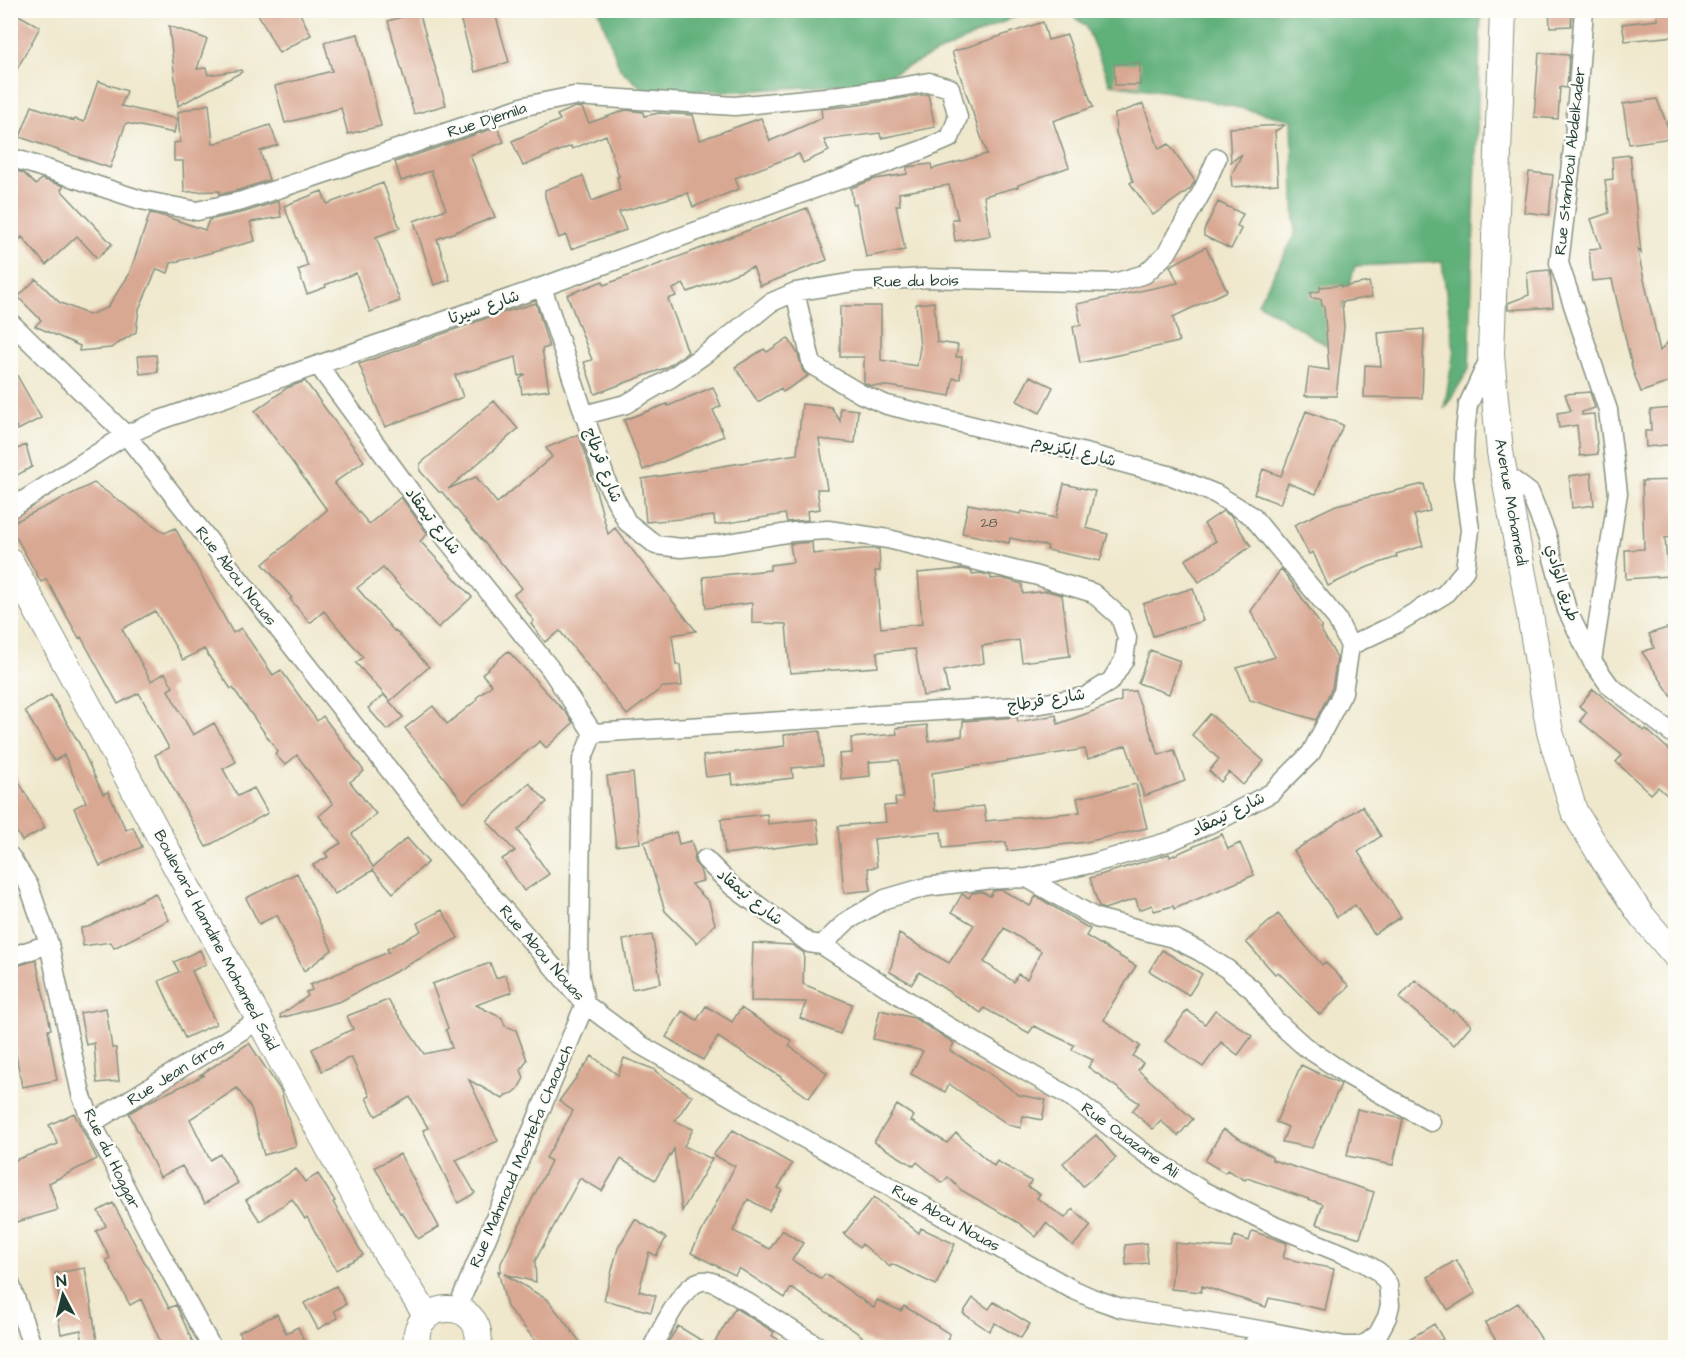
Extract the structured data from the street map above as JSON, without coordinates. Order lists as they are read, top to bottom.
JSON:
{
  "streets": {
    "main road": ["Avenue Mohamedi", "Boulevard Hamdine Mohamed Saïd"],
    "street": [
      "Rue Djemila",
      "Rue Stamboul Abdelkader",
      "Rue du bois",
      "شارع سيرتا",
      "شارع إيكزيوم",
      "شارع قرطاج",
      "شارع تيمقاد",
      "Rue Abou Nouas",
      "طريق الوادي",
      "Rue Jean Gros",
      "Rue Ouazane Ali",
      "Rue Mahmoud Mostefa Chaouch",
      "Rue du Hoggar"
    ]
  },
  "crossings": [
    ["Rue Djemila", "شارع سيرتا"],
    ["Rue Stamboul Abdelkader", "طريق الوادي"],
    ["Rue du bois", "شارع إيكزيوم"],
    ["Rue du bois", "شارع قرطاج"],
    ["شارع سيرتا", "شارع قرطاج"],
    ["شارع سيرتا", "شارع تيمقاد"],
    ["شارع سيرتا", "Rue Abou Nouas"],
    ["شارع إيكزيوم", "شارع تيمقاد"],
    ["شارع قرطاج", "شارع تيمقاد"],
    ["Avenue Mohamedi", "طريق الوادي"],
    ["شارع تيمقاد", "Rue Ouazane Ali"],
    ["Rue Abou Nouas", "Rue Ouazane Ali"],
    ["Rue Abou Nouas", "Rue Mahmoud Mostefa Chaouch"],
    ["Boulevard Hamdine Mohamed Saïd", "Rue Jean Gros"],
    ["Rue Jean Gros", "Rue du Hoggar"]
  ],
  "house_numbers": ["28"],
  "north": "top"
}
